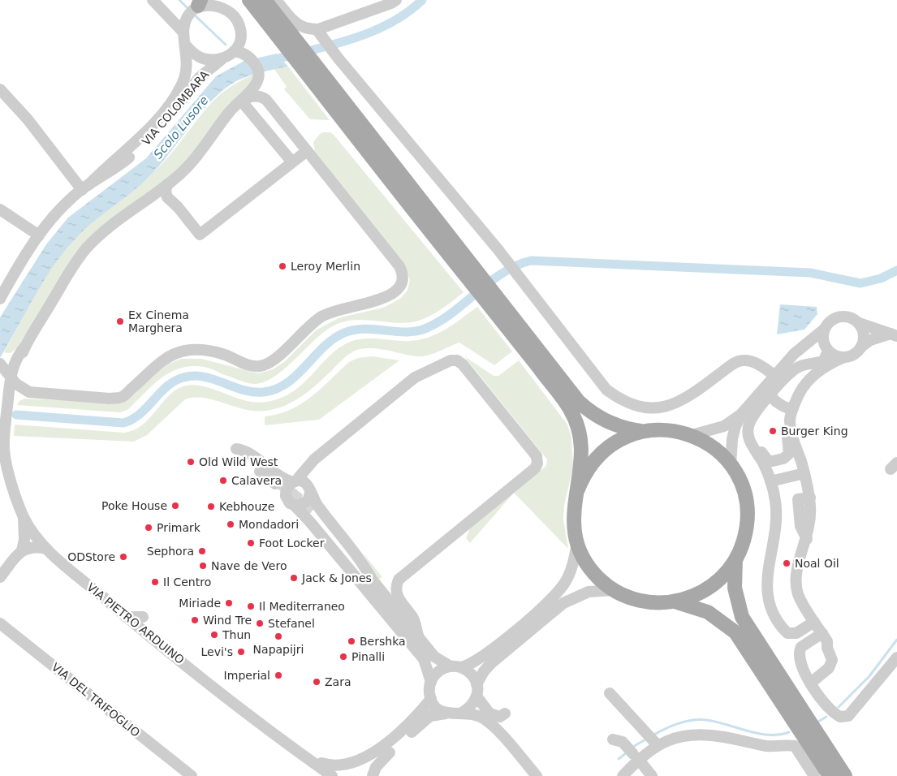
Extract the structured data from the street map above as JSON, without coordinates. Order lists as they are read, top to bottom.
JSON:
{
  "streets": {
    "street": ["VIA COLOMBARA", "VIA PIETRO ARDUINO", "VIA DEL TRIFOGLIO"]
  },
  "water": ["Scolo Lusore"],
  "places": [
    "Leroy Merlin",
    "Ex Cinema Marghera",
    "Burger King",
    "Old Wild West",
    "Calavera",
    "Poke House",
    "Kebhouze",
    "Mondadori",
    "Primark",
    "Foot Locker",
    "Sephora",
    "ODStore",
    "Noal Oil",
    "Nave de Vero",
    "Jack & Jones",
    "Il Centro",
    "Miriade",
    "Il Mediterraneo",
    "Wind Tre",
    "Stefanel",
    "Thun",
    "Napapijri",
    "Bershka",
    "Levi's",
    "Pinalli",
    "Imperial",
    "Zara"
  ]
}
